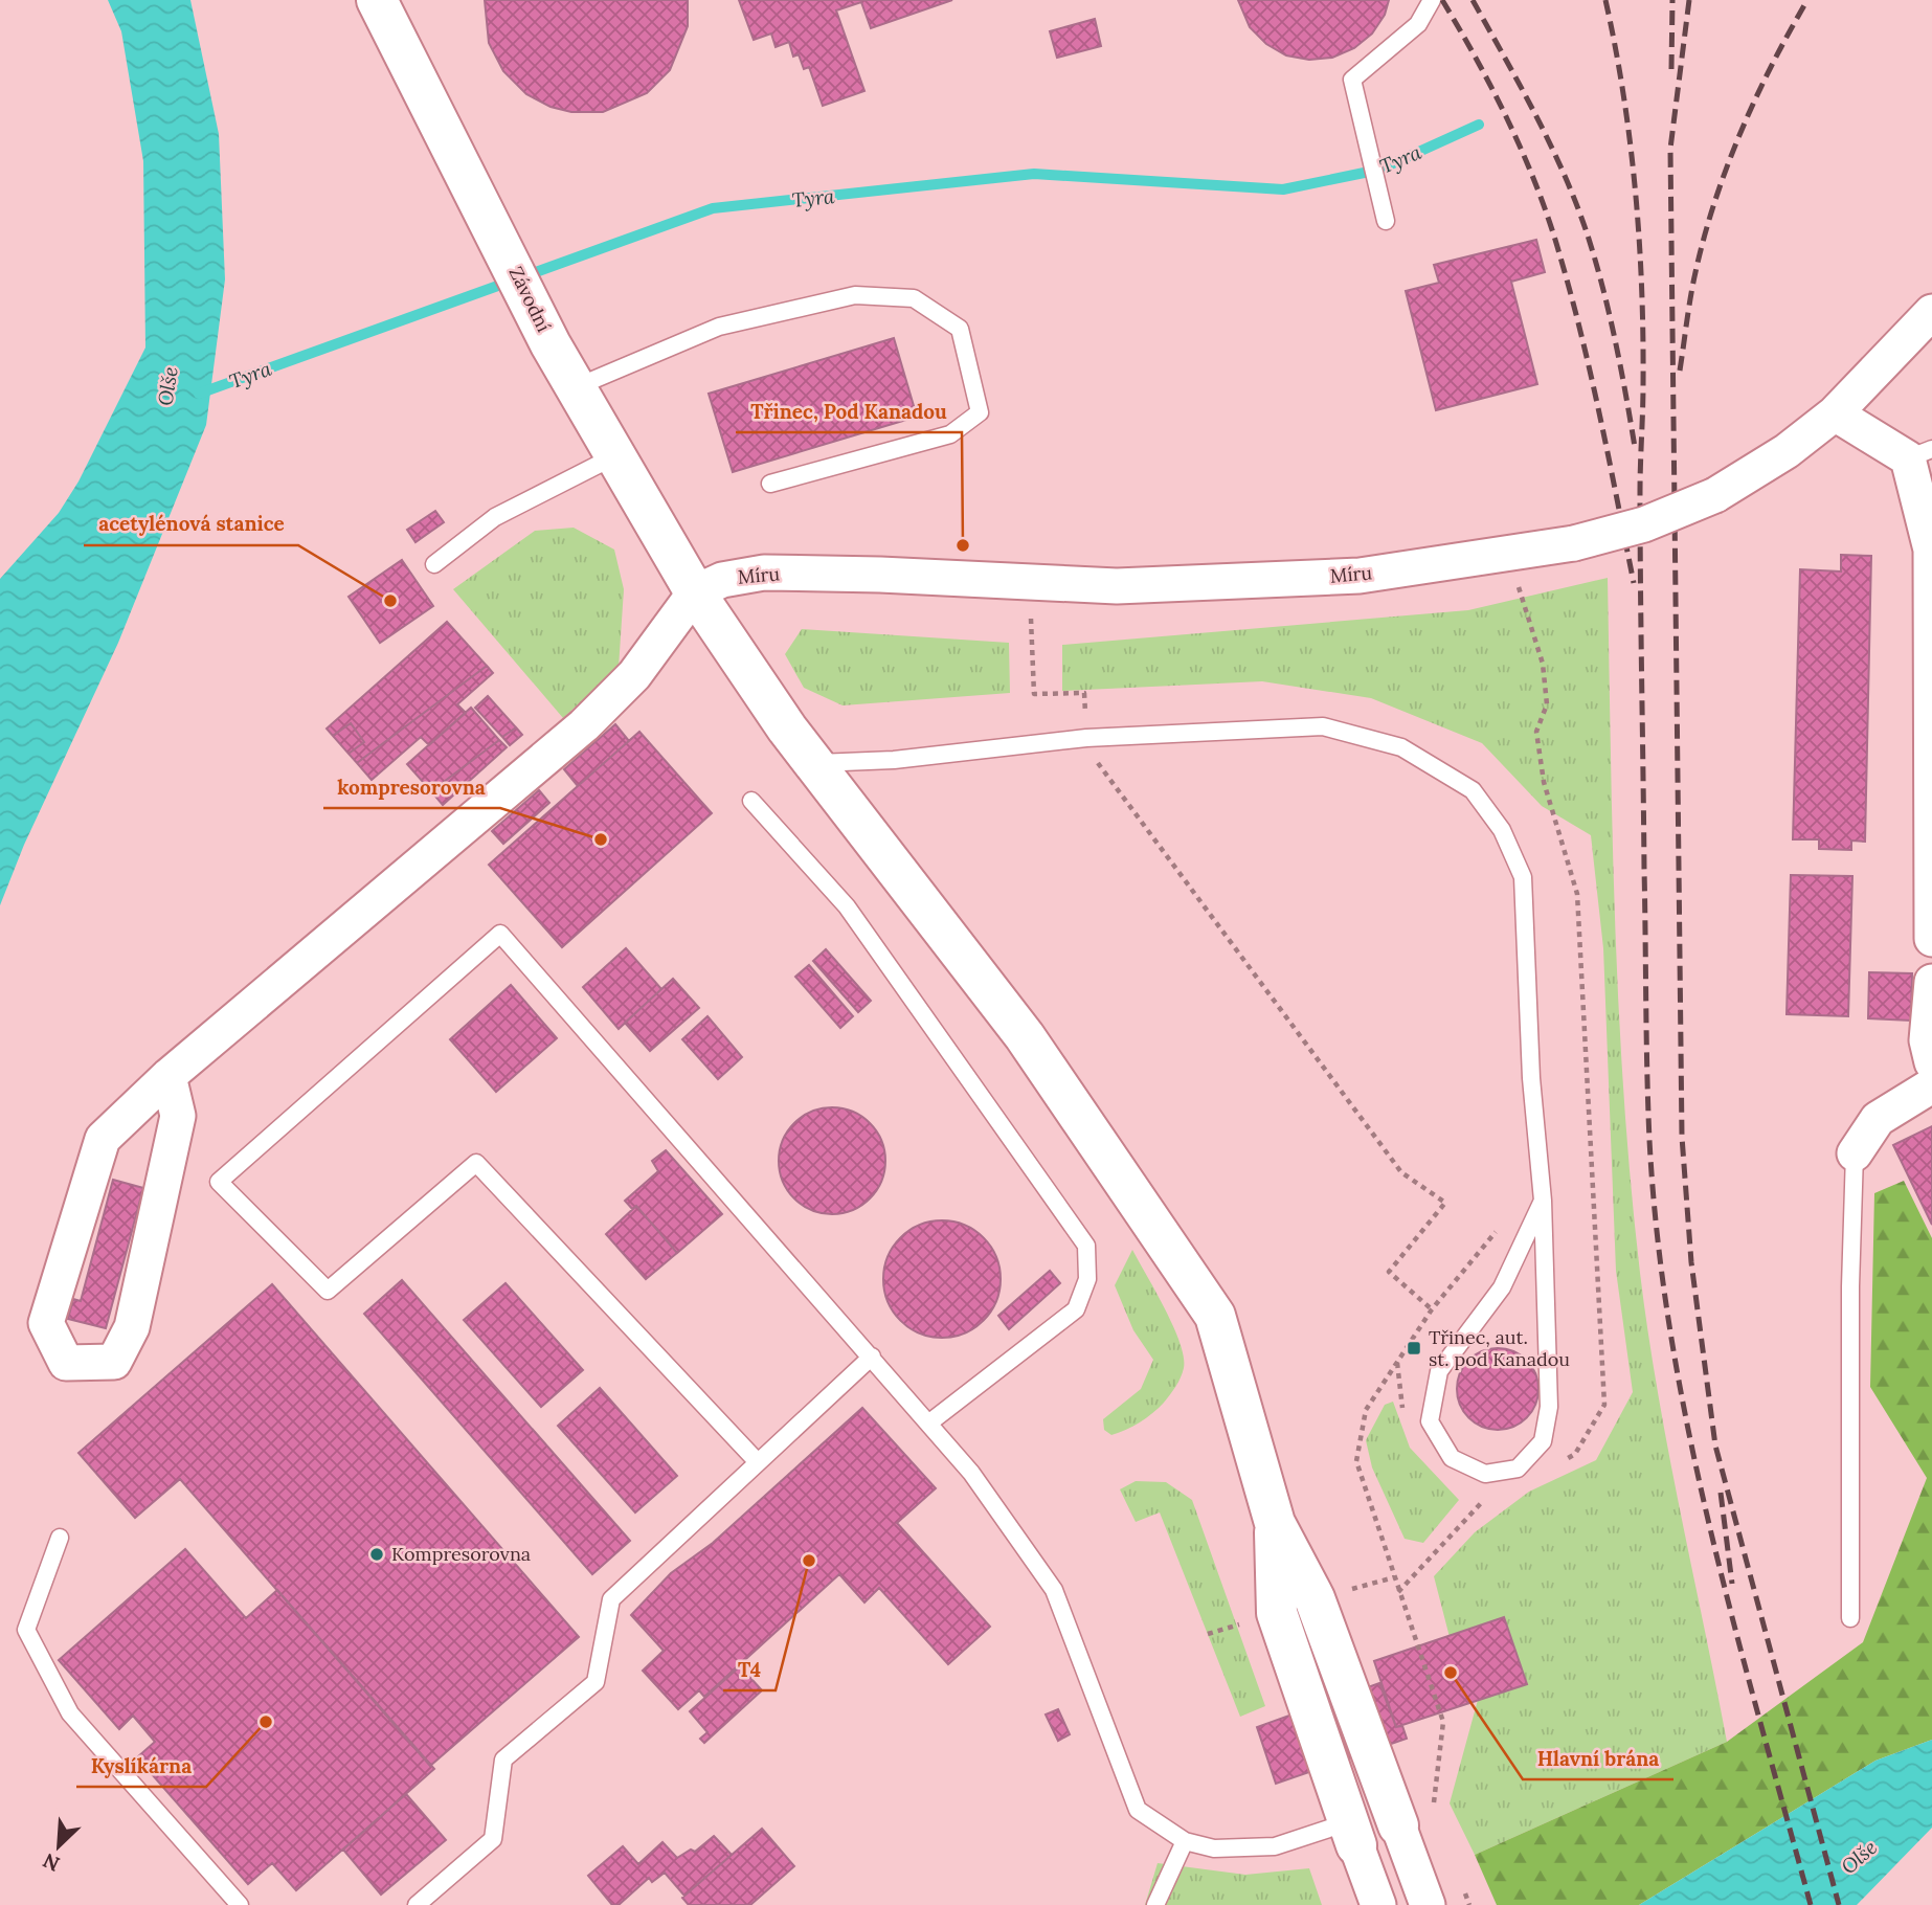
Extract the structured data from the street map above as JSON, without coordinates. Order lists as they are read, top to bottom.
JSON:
{
  "streets": {
    "street": ["Závodní", "Míru"]
  },
  "crossings": [
    ["Závodní", "Míru"]
  ],
  "water": ["Tyra", "Olše"],
  "places": {
    "other": [
      "Třinec, Pod Kanadou",
      "acetylénová stanice",
      "kompresorovna",
      "Kompresorovna",
      "T4",
      "Hlavní brána",
      "Kyslíkárna"
    ],
    "transit": ["Třinec, aut. st. pod Kanadou"]
  },
  "north": "bottom left"
}
